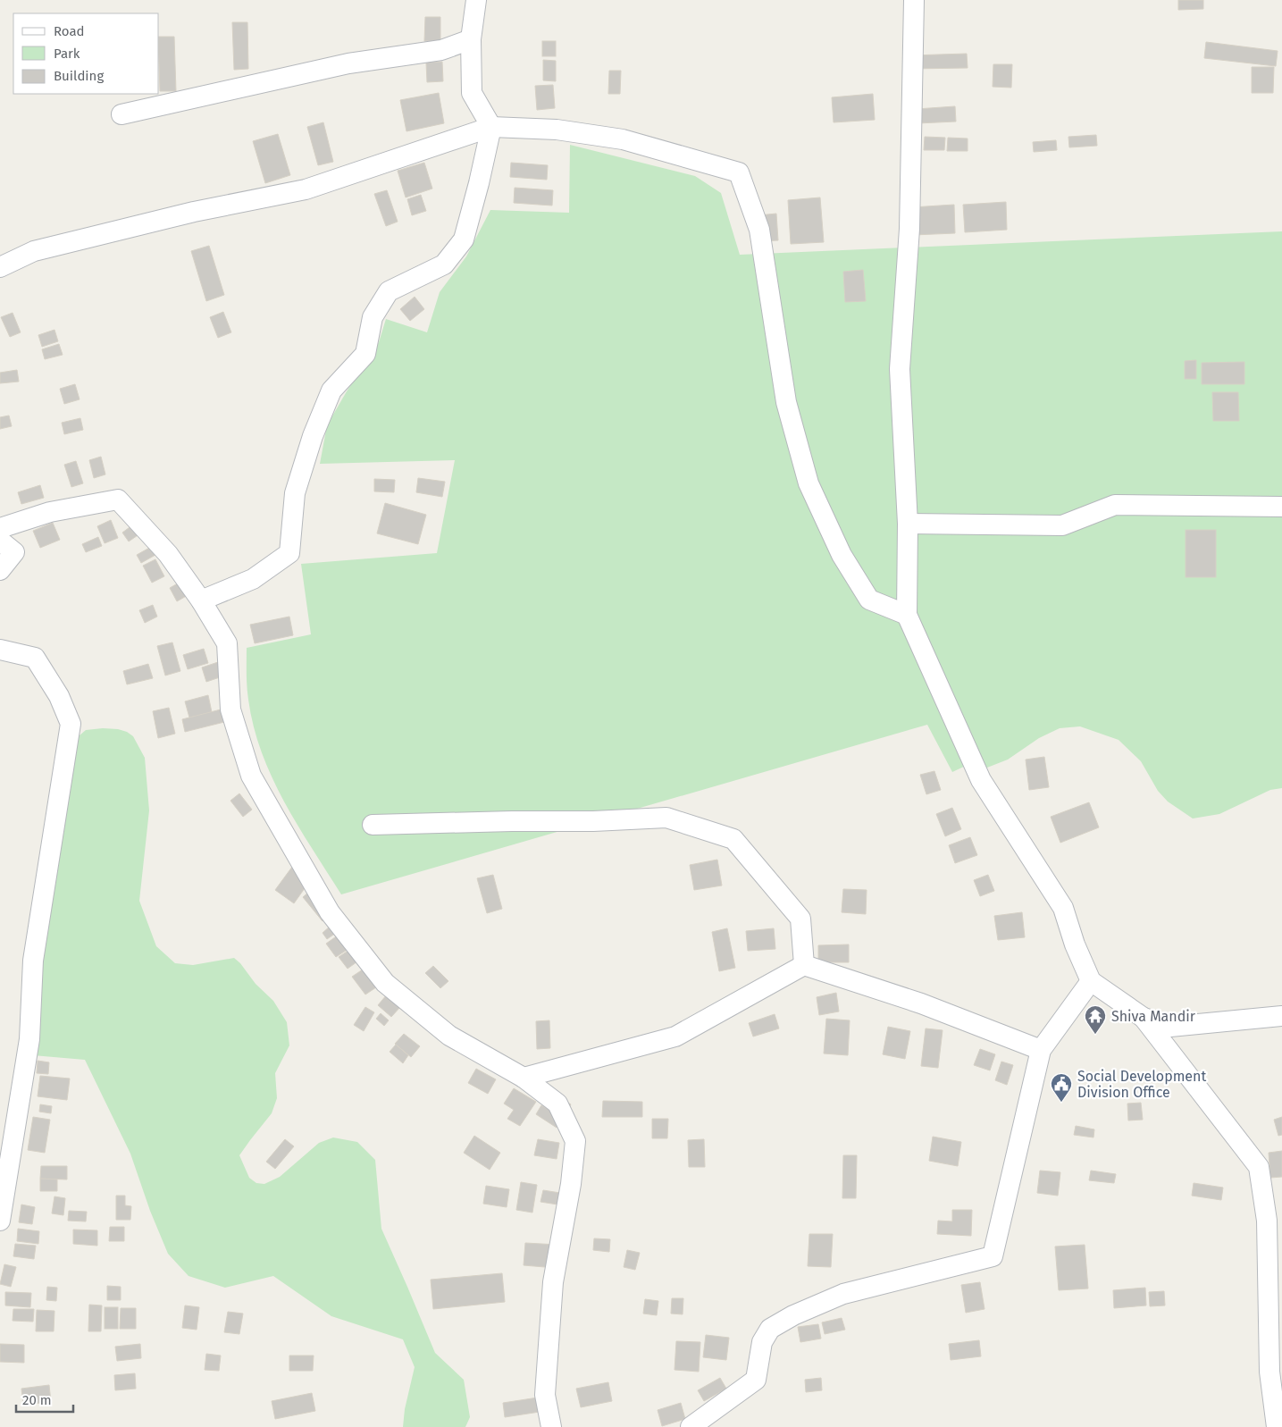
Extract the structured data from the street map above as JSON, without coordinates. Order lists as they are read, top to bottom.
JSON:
{
  "places": {
    "temple": ["Shiva Mandir"],
    "public building": ["Social Development Division Office"]
  },
  "legend": ["Road", "Park", "Building"],
  "scale_bar": "20 m"
}
